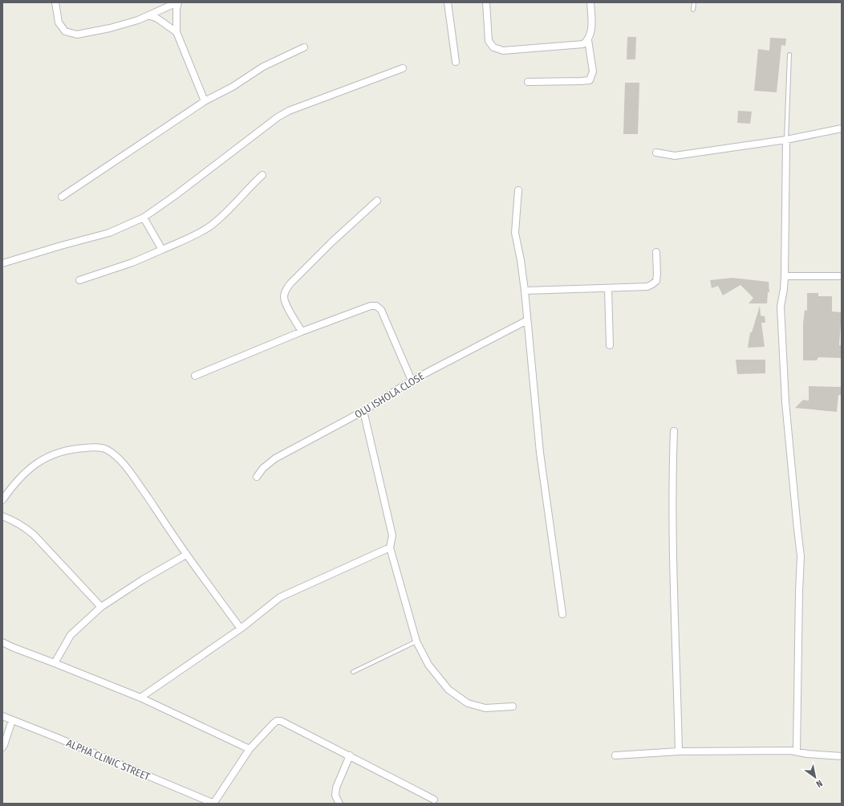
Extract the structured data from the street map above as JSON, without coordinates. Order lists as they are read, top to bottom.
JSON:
{
  "streets": {
    "street": ["OLU ISHOLA CLOSE", "ALPHA CLINIC STREET"]
  },
  "north": "bottom right"
}
